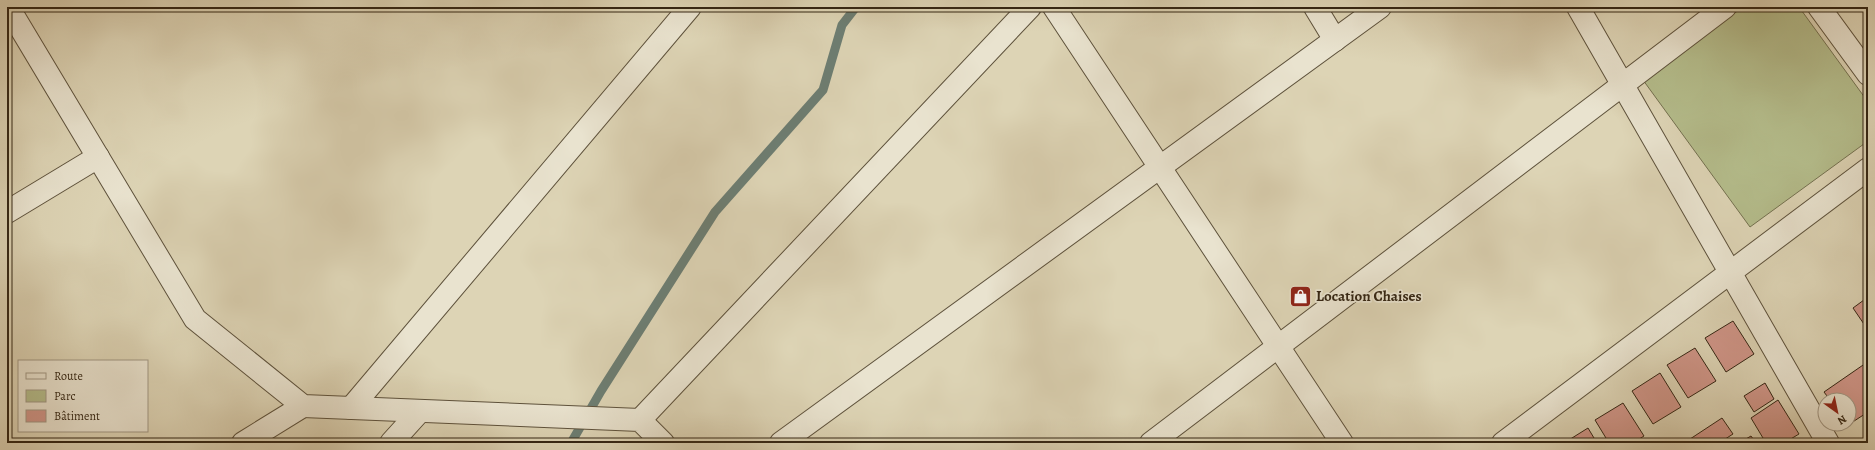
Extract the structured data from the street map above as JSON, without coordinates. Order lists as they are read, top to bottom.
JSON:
{
  "places": {
    "shop": ["Location Chaises"]
  },
  "legend": ["Route", "Parc", "Bâtiment"],
  "north": "bottom right"
}
